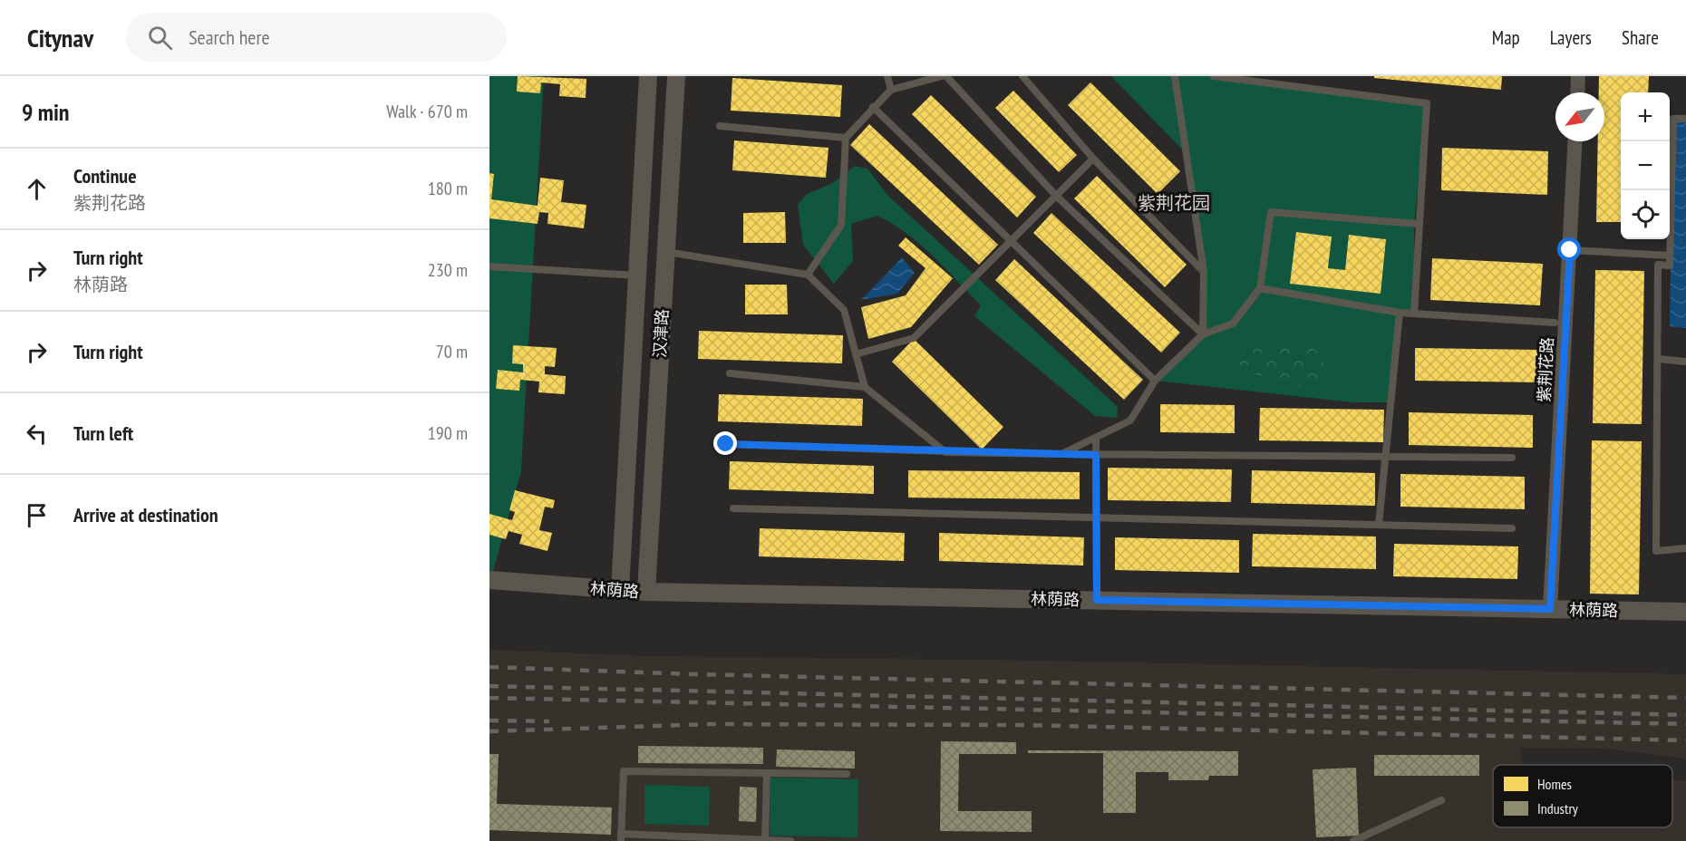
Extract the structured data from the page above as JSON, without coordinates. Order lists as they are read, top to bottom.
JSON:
{
  "streets": {
    "street": ["汉津路", "紫荆花路", "林荫路"]
  },
  "crossings": [
    ["汉津路", "林荫路"],
    ["紫荆花路", "林荫路"]
  ],
  "districts": ["紫荆花园"],
  "legend": ["Homes", "Industry"],
  "north": "bottom left",
  "page": {
    "header": "Citynav",
    "search": "Search here",
    "nav": ["Map", "Layers", "Share"],
    "heading": ["9 min", "Walk · 670 m"],
    "map_buttons": ["+", "−"],
    "list": [
      ["Continue", "紫荆花路", "180 m"],
      ["Turn right", "林荫路", "230 m"],
      ["Turn right", "70 m"],
      ["Turn left", "190 m"],
      "Arrive at destination"
    ]
  }
}
